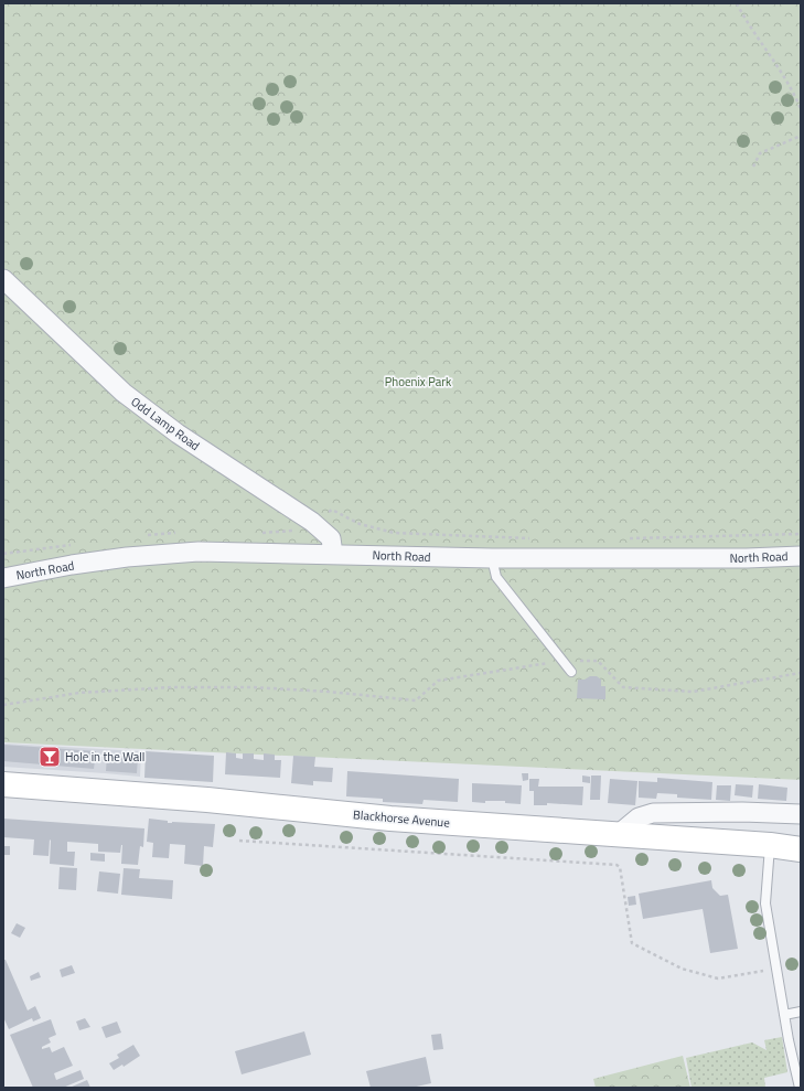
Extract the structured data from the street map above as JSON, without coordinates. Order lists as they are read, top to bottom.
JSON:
{
  "streets": {
    "main road": ["Blackhorse Avenue"],
    "street": ["Odd Lamp Road", "North Road"]
  },
  "crossings": [
    ["Odd Lamp Road", "North Road"]
  ],
  "parks": ["Phoenix Park"],
  "places": {
    "bar": ["Hole in the Wall"]
  }
}
